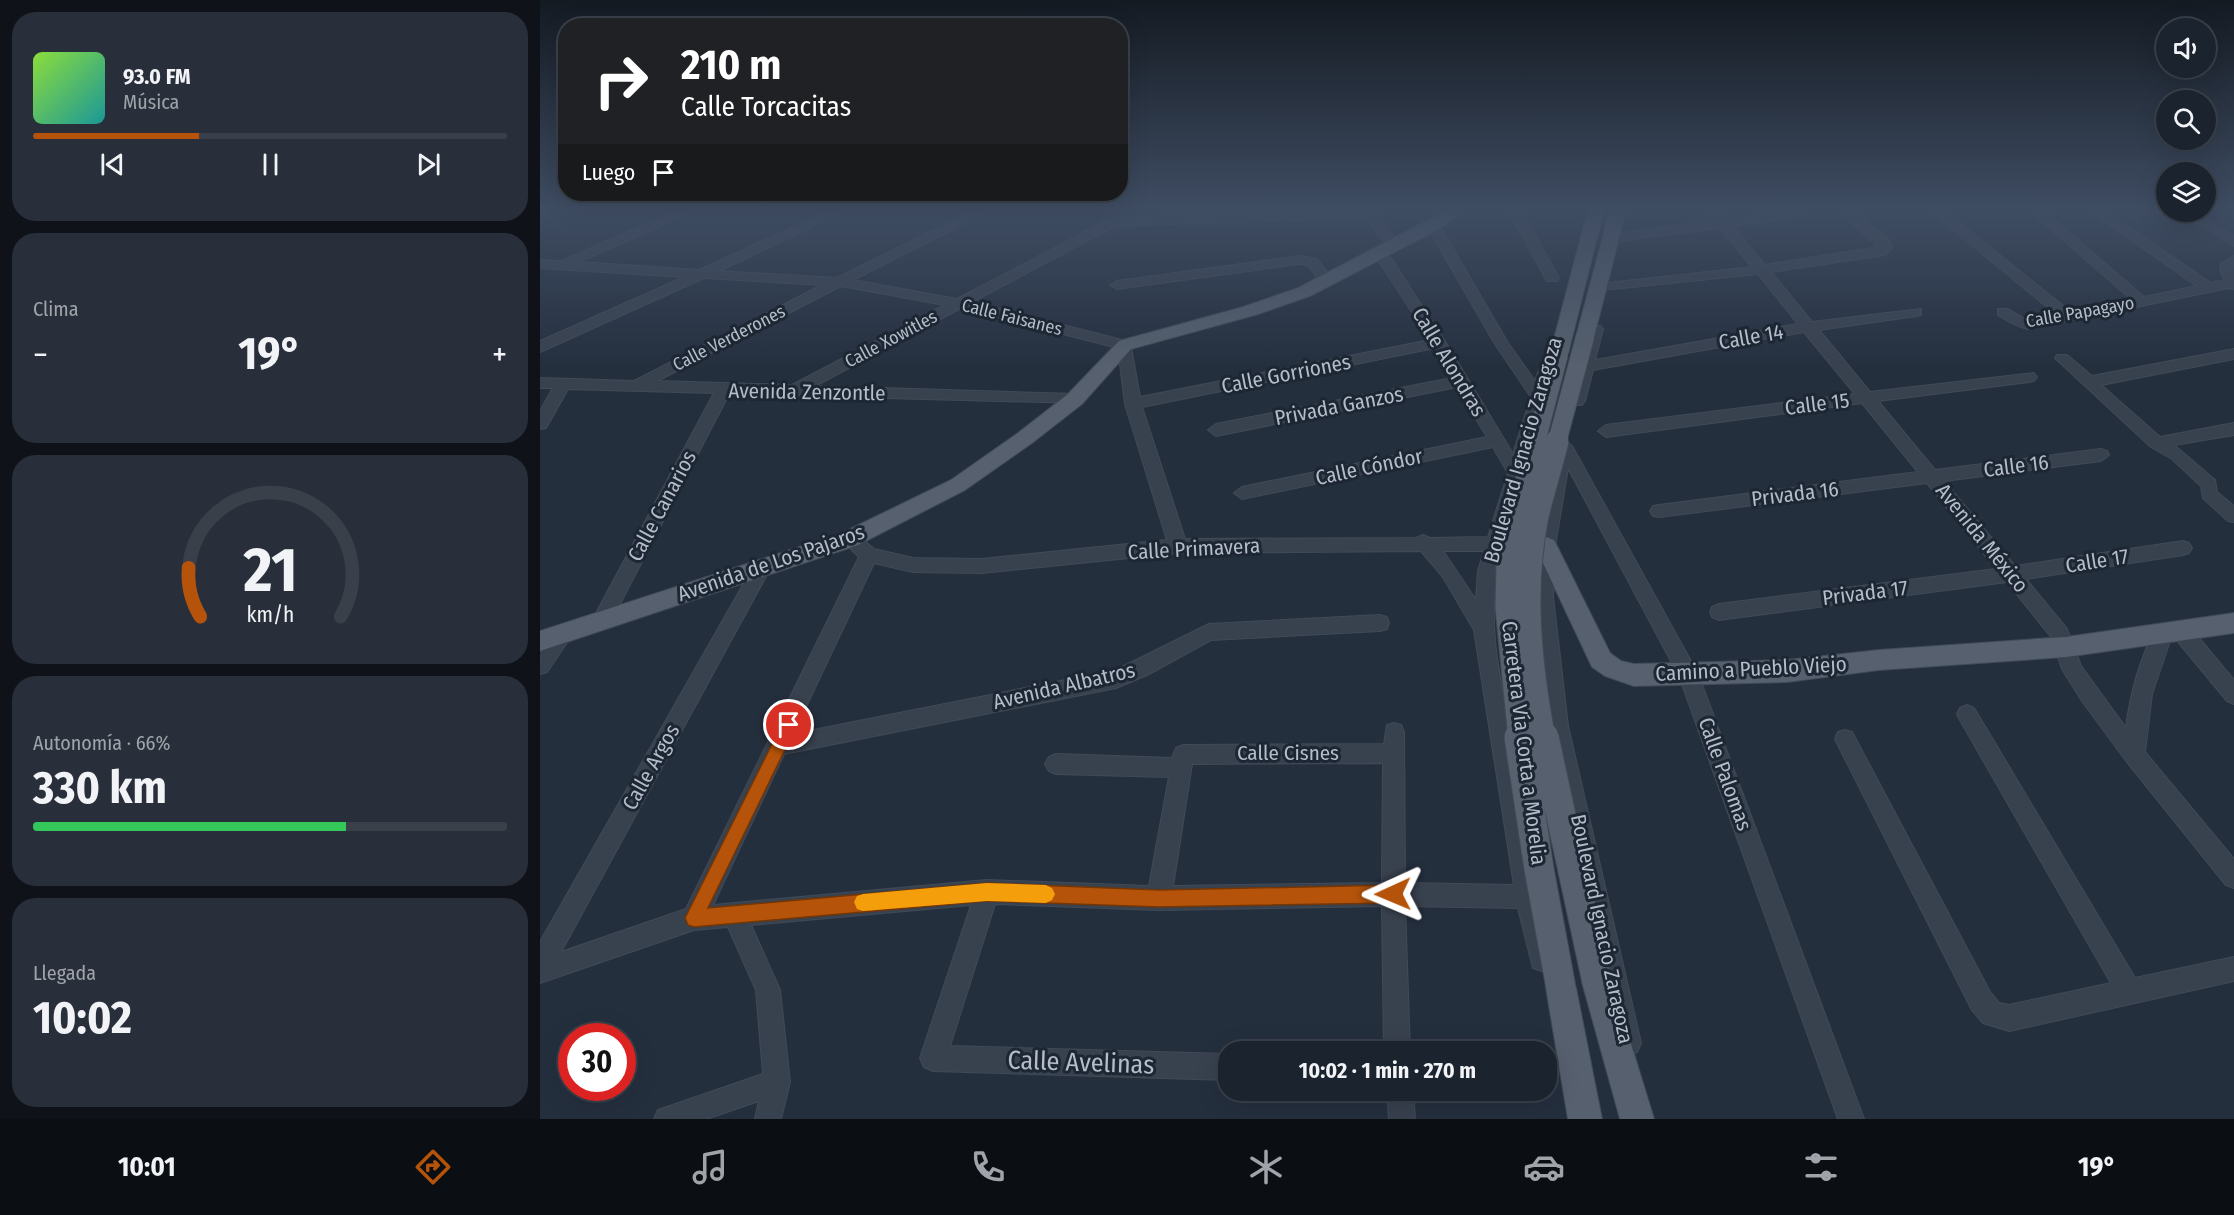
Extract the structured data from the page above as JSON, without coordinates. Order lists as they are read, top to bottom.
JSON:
{
  "streets": {
    "main road": [
      "Boulevard Ignacio Zaragoza",
      "Avenida de Los Pajaros",
      "Camino a Pueblo Viejo",
      "Carretera Vía Corta a Morelia"
    ],
    "street": [
      "Calle Papagayo",
      "Calle Faisanes",
      "Calle 14",
      "Calle Verderones",
      "Calle Xowitles",
      "Calle Alondras",
      "Calle Gorriones",
      "Avenida Zenzontle",
      "Calle 15",
      "Privada Ganzos",
      "Calle 16",
      "Calle Cóndor",
      "Privada 16",
      "Calle Canarios",
      "Avenida México",
      "Calle Primavera",
      "Calle 17",
      "Privada 17",
      "Avenida Albatros",
      "Calle Cisnes",
      "Calle Argos",
      "Calle Palomas",
      "Calle Avelinas"
    ]
  },
  "crossings": [
    ["Calle Faisanes", "Calle Verderones"],
    ["Calle Faisanes", "Calle Xowitles"],
    ["Calle Faisanes", "Avenida de Los Pajaros"],
    ["Calle 14", "Boulevard Ignacio Zaragoza"],
    ["Calle 14", "Avenida México"],
    ["Calle Verderones", "Avenida Zenzontle"],
    ["Calle Xowitles", "Avenida Zenzontle"],
    ["Calle Alondras", "Calle Gorriones"],
    ["Calle Alondras", "Privada Ganzos"],
    ["Calle Alondras", "Boulevard Ignacio Zaragoza"],
    ["Calle Alondras", "Calle Cóndor"],
    ["Avenida Zenzontle", "Calle Canarios"],
    ["Avenida Zenzontle", "Avenida de Los Pajaros"],
    ["Calle 15", "Avenida México"],
    ["Boulevard Ignacio Zaragoza", "Calle Primavera"],
    ["Boulevard Ignacio Zaragoza", "Camino a Pueblo Viejo"],
    ["Boulevard Ignacio Zaragoza", "Carretera Vía Corta a Morelia"],
    ["Boulevard Ignacio Zaragoza", "Calle Palomas"],
    ["Calle 16", "Privada 16"],
    ["Calle 16", "Avenida México"],
    ["Privada 16", "Avenida México"],
    ["Calle Canarios", "Avenida de Los Pajaros"],
    ["Avenida México", "Calle 17"],
    ["Avenida México", "Privada 17"],
    ["Avenida México", "Camino a Pueblo Viejo"],
    ["Calle Primavera", "Avenida de Los Pajaros"],
    ["Calle Primavera", "Camino a Pueblo Viejo"],
    ["Calle 17", "Privada 17"],
    ["Avenida de Los Pajaros", "Calle Argos"],
    ["Camino a Pueblo Viejo", "Calle Palomas"]
  ],
  "page": {
    "turn": ["210 m", "Calle Torcacitas"],
    "song": ["93.0 FM", "Música"],
    "then": "Luego",
    "tile": [
      "Clima",
      ["Autonomía · 66%", "330 km"],
      ["Llegada", "10:02"]
    ],
    "heat": ["−", "19°", "+"],
    "limit": "30",
    "trip": "10:02 · 1 min · 270 m",
    "tabs": ["10:01", "19°"],
    "gauge": ["21", "km/h"]
  }
}
